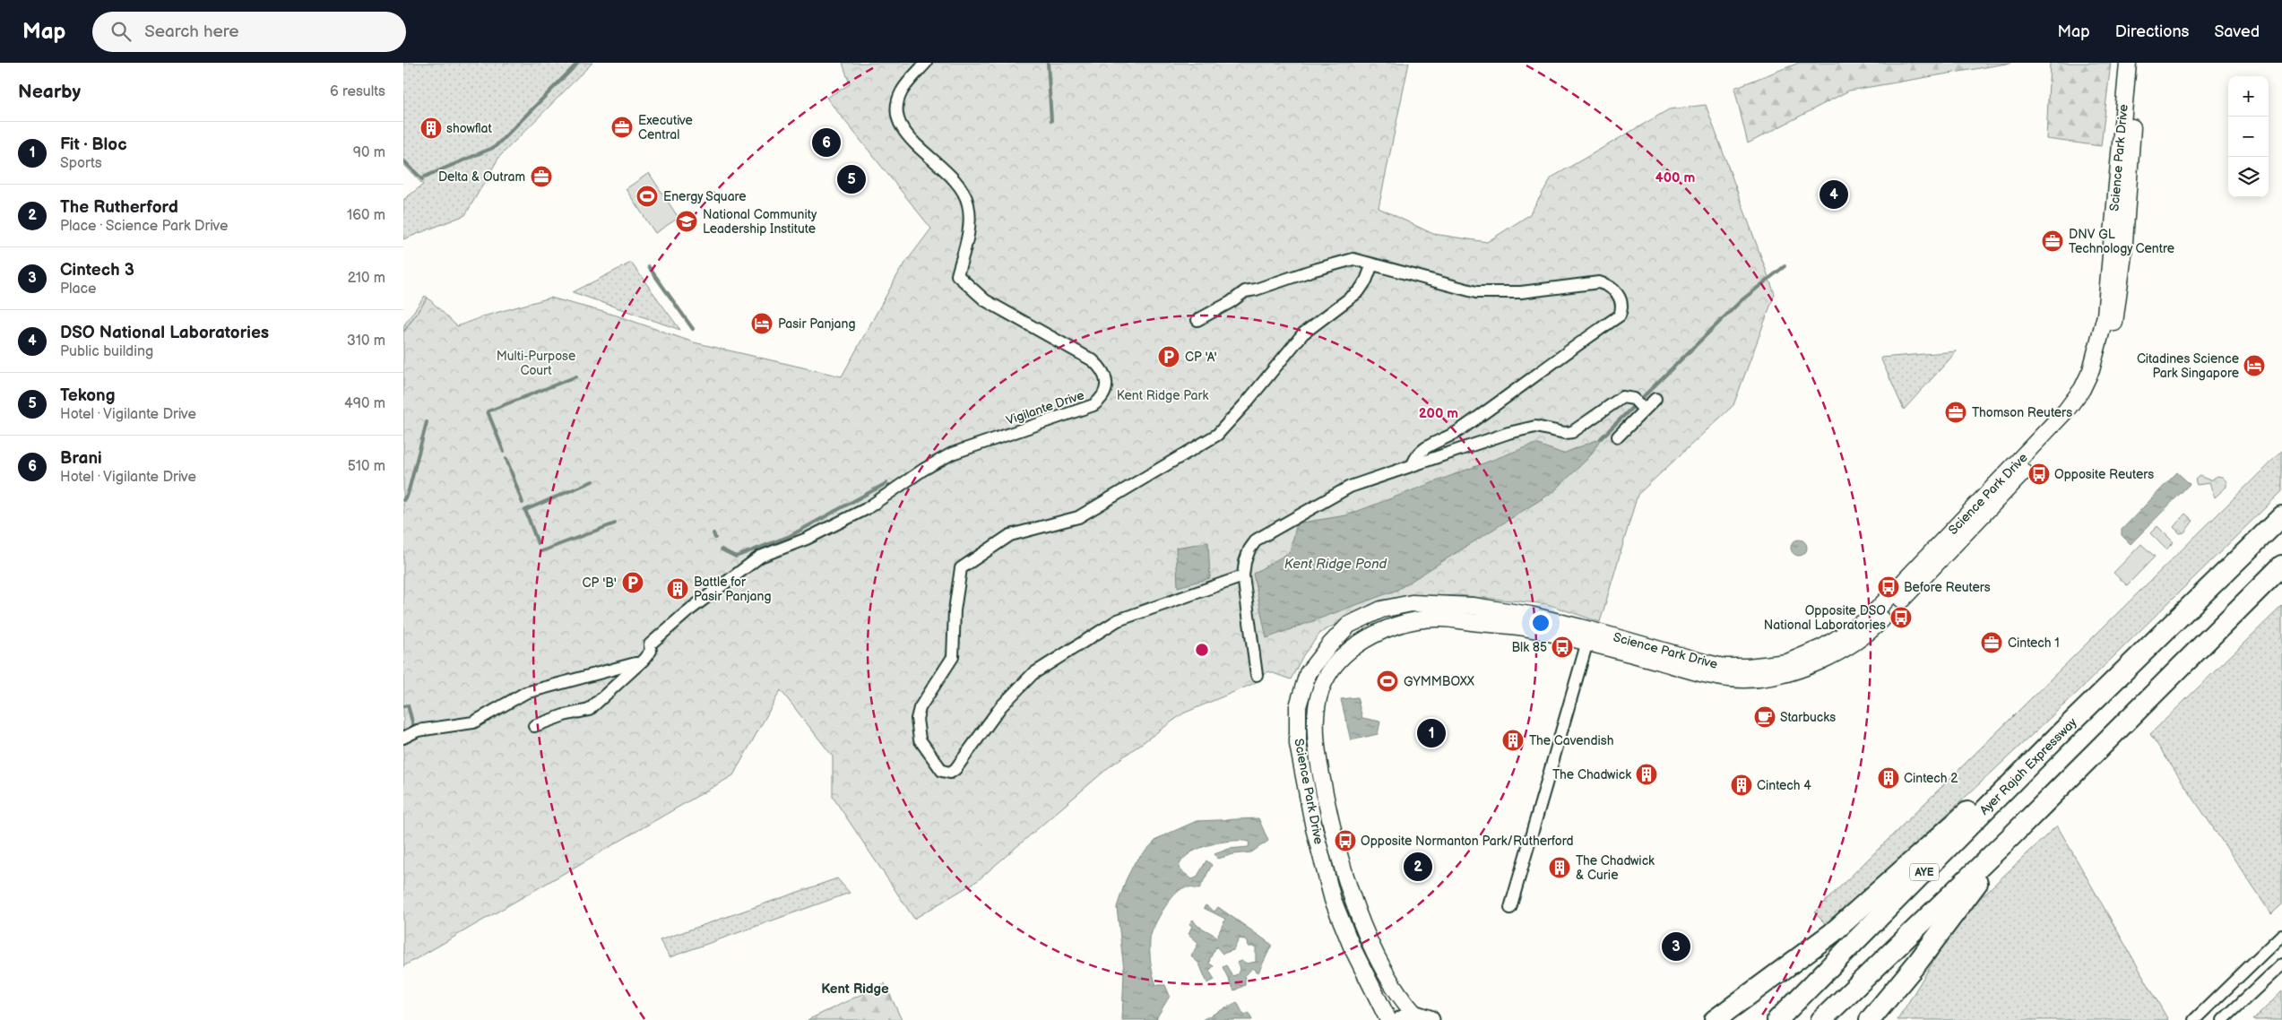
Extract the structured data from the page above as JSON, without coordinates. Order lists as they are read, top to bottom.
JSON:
{
  "streets": {
    "highway": ["Ayer Rajah Expressway", "AYE"],
    "main road": ["Science Park Drive"],
    "street": ["Vigilante Drive"]
  },
  "districts": ["Kent Ridge"],
  "water": ["Kent Ridge Pond"],
  "parks": ["Multi-Purpose Court", "Kent Ridge Park"],
  "places": {
    "office": [
      "Executive Central",
      "Delta & Outram",
      "DNV GL Technology Centre",
      "Thomson Reuters",
      "Cintech 1"
    ],
    "building": [
      "showflat",
      "Battle for Pasir Panjang",
      "The Cavendish",
      "The Chadwick",
      "Cintech 2",
      "Cintech 4",
      "The Chadwick & Curie"
    ],
    "sports": ["Energy Square", "GYMMBOXX"],
    "school or university": ["National Community Leadership Institute"],
    "hotel": ["Pasir Panjang", "Citadines Science Park Singapore"],
    "parking": ["CP 'A'", "CP 'B'"],
    "bus stop": [
      "Opposite Reuters",
      "Before Reuters",
      "Opposite DSO National Laboratories",
      "Blk 85",
      "Opposite Normanton Park/Rutherford"
    ],
    "cafe": ["Starbucks"]
  },
  "page": {
    "header": "Map",
    "search": "Search here",
    "nav": ["Map", "Directions", "Saved"],
    "heading": ["Nearby", "6 results"],
    "map_buttons": ["+", "−"],
    "list": [
      {
        "mark": "1",
        "name": "Fit · Bloc",
        "note": "Sports",
        "value": "90 m"
      },
      {
        "mark": "2",
        "name": "The Rutherford",
        "note": "Place · Science Park Drive",
        "value": "160 m"
      },
      {
        "mark": "3",
        "name": "Cintech 3",
        "note": "Place",
        "value": "210 m"
      },
      {
        "mark": "4",
        "name": "DSO National Laboratories",
        "note": "Public building",
        "value": "310 m"
      },
      {
        "mark": "5",
        "name": "Tekong",
        "note": "Hotel · Vigilante Drive",
        "value": "490 m"
      },
      {
        "mark": "6",
        "name": "Brani",
        "note": "Hotel · Vigilante Drive",
        "value": "510 m"
      }
    ],
    "pins": [
      "6",
      "5",
      "4",
      "1",
      "2",
      "3"
    ]
  },
  "rings": ["400 m", "200 m"]
}
